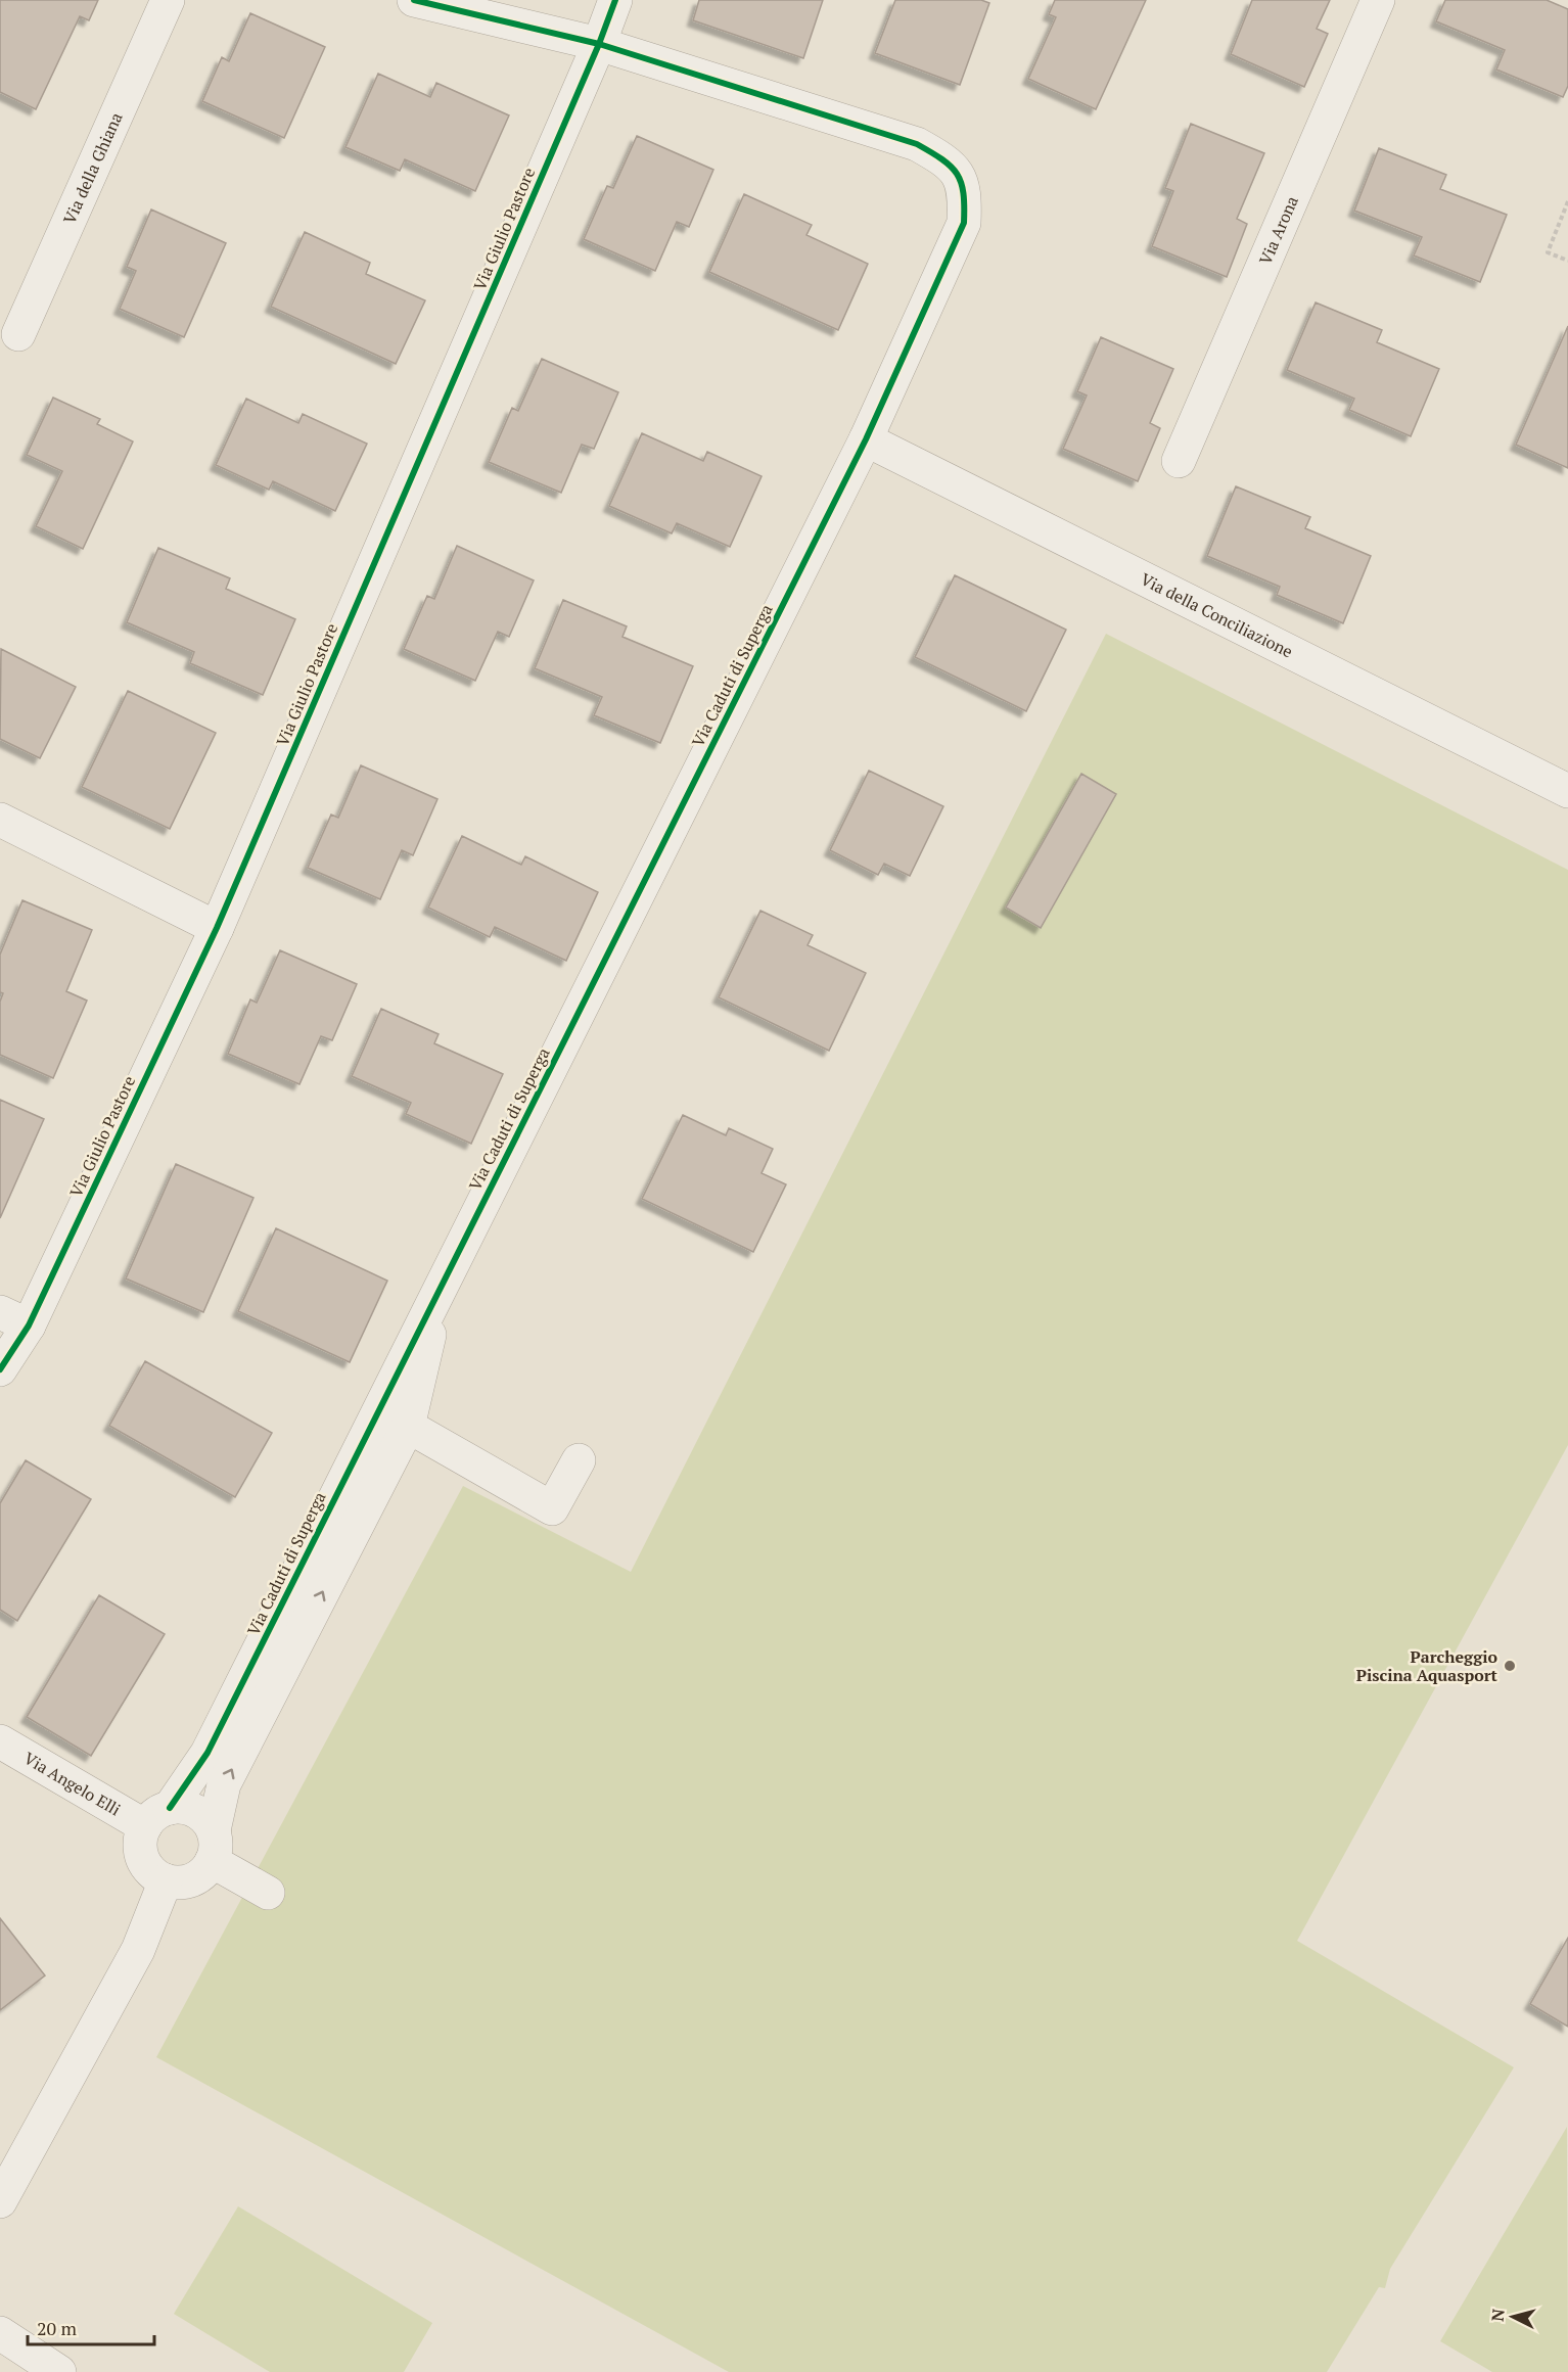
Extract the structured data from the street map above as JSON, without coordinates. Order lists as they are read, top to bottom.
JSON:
{
  "streets": {
    "street": [
      "Via della Ghiana",
      "Via Giulio Pastore",
      "Via Arona",
      "Via della Conciliazione",
      "Via Caduti di Superga",
      "Via Angelo Elli"
    ]
  },
  "crossings": [
    ["Via Giulio Pastore", "Via Caduti di Superga"],
    ["Via della Conciliazione", "Via Caduti di Superga"],
    ["Via Caduti di Superga", "Via Angelo Elli"]
  ],
  "places": ["Parcheggio Piscina Aquasport"],
  "scale_bar": "20 m",
  "north": "left"
}
